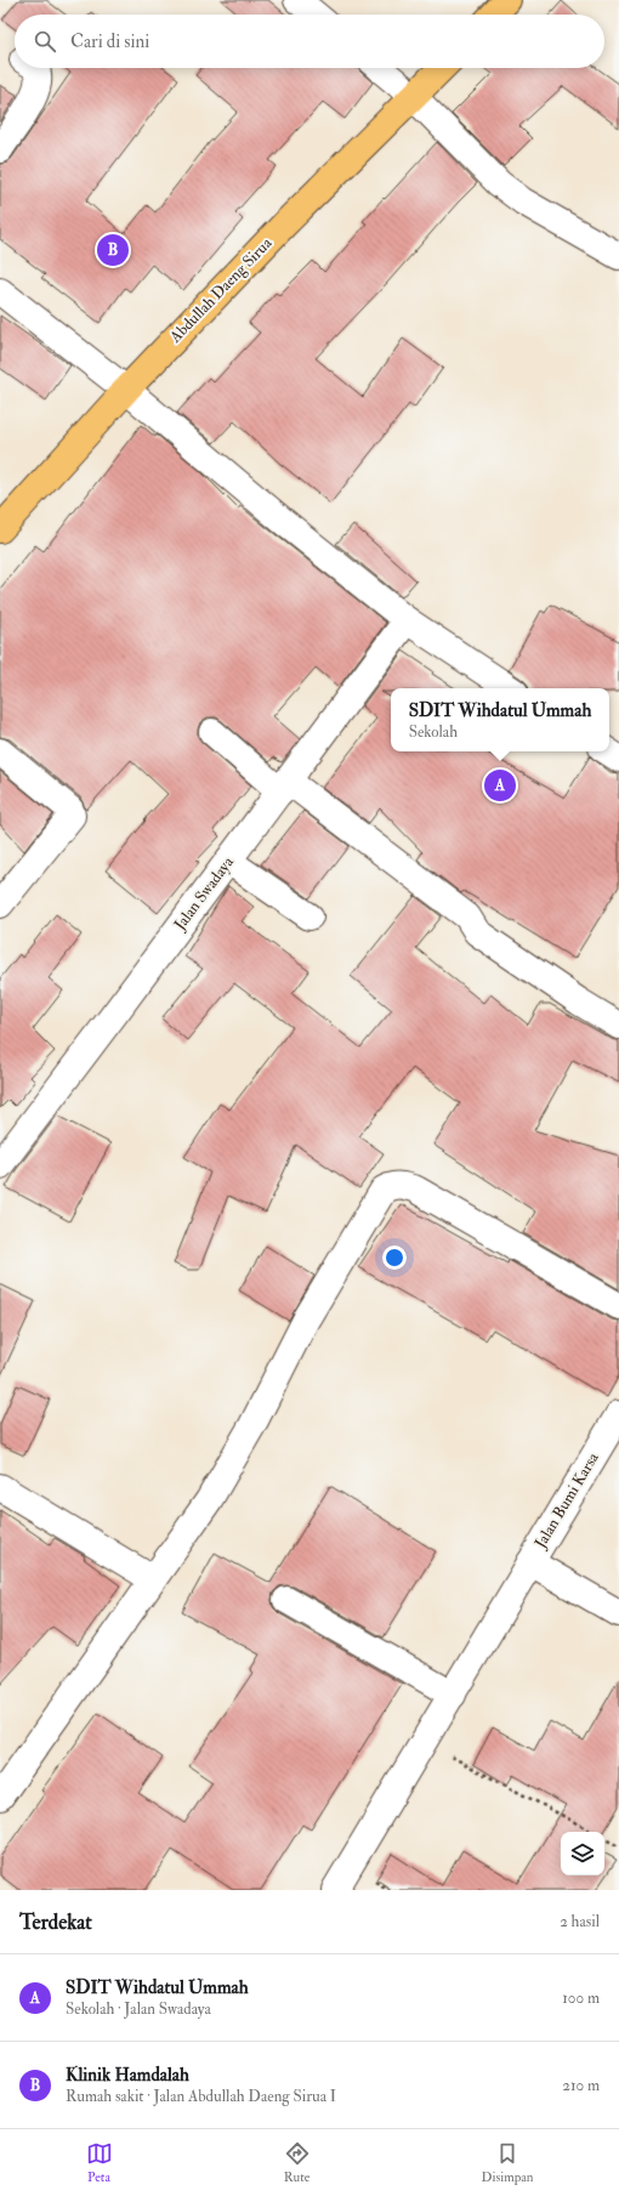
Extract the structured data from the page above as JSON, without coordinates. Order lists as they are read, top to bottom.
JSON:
{
  "streets": {
    "main road": ["Abdullah Daeng Sirua"],
    "street": ["Jalan Swadaya", "Jalan Bumi Karsa"]
  },
  "page": {
    "search": "Cari di sini",
    "pins": ["B", "A"],
    "popup": ["SDIT Wihdatul Ummah", "Sekolah"],
    "heading": ["Terdekat", "2 hasil"],
    "list": [
      {
        "mark": "A",
        "name": "SDIT Wihdatul Ummah",
        "note": "Sekolah · Jalan Swadaya",
        "value": "100 m"
      },
      {
        "mark": "B",
        "name": "Klinik Hamdalah",
        "note": "Rumah sakit · Jalan Abdullah Daeng Sirua I",
        "value": "210 m"
      }
    ],
    "nav": ["Peta", "Rute", "Disimpan"]
  }
}
